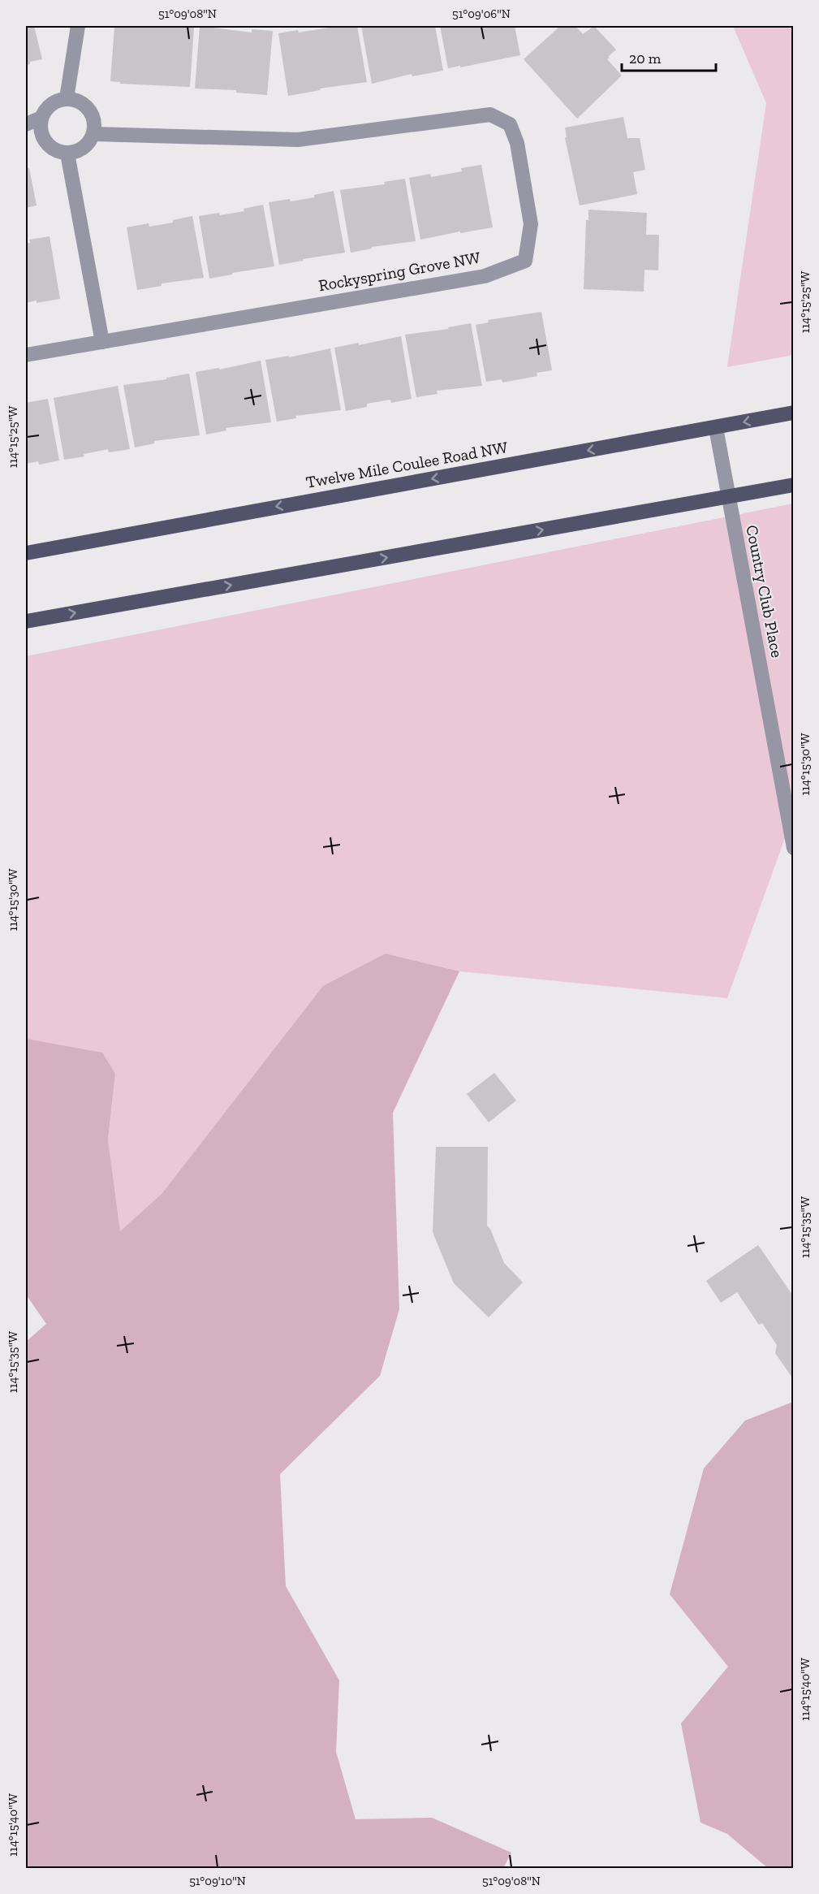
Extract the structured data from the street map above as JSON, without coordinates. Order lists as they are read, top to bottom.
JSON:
{
  "streets": {
    "main road": ["Twelve Mile Coulee Road NW"],
    "street": ["Rockyspring Grove NW", "Country Club Place"]
  },
  "crossings": [
    ["Twelve Mile Coulee Road NW", "Country Club Place"]
  ],
  "scale_bar": "20 m",
  "coordinates": [
    "51°09'08\"N",
    "51°09'06\"N",
    "114°15'25\"W",
    "114°15'30\"W",
    "114°15'35\"W",
    "114°15'40\"W",
    "51°09'10\"N"
  ]
}
